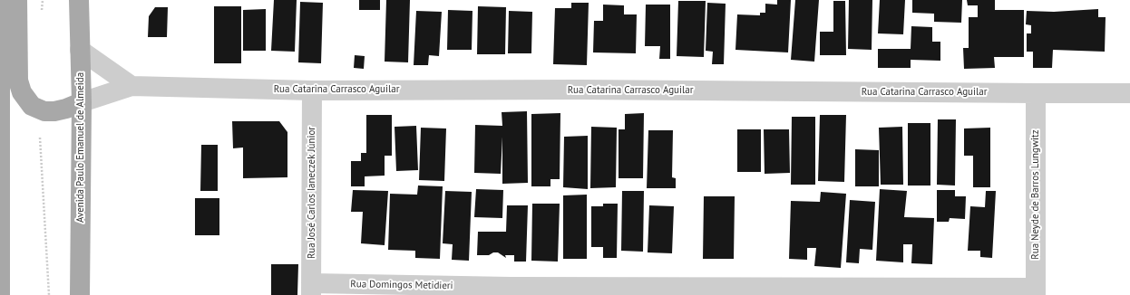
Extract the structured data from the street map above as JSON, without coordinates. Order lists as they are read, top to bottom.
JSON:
{
  "streets": {
    "main road": ["Avenida Paulo Emanuel de Almeida"],
    "street": [
      "Rua Catarina Carrasco Aguilar",
      "Rua José Carlos Ianeczek Júnior",
      "Rua Neyde de Barros Lungwitz",
      "Rua Domingos Metidieri"
    ]
  },
  "crossings": [
    ["Rua Catarina Carrasco Aguilar", "Avenida Paulo Emanuel de Almeida"],
    ["Rua Catarina Carrasco Aguilar", "Rua José Carlos Ianeczek Júnior"],
    ["Rua Catarina Carrasco Aguilar", "Rua Neyde de Barros Lungwitz"],
    ["Rua José Carlos Ianeczek Júnior", "Rua Domingos Metidieri"],
    ["Rua Neyde de Barros Lungwitz", "Rua Domingos Metidieri"]
  ]
}
